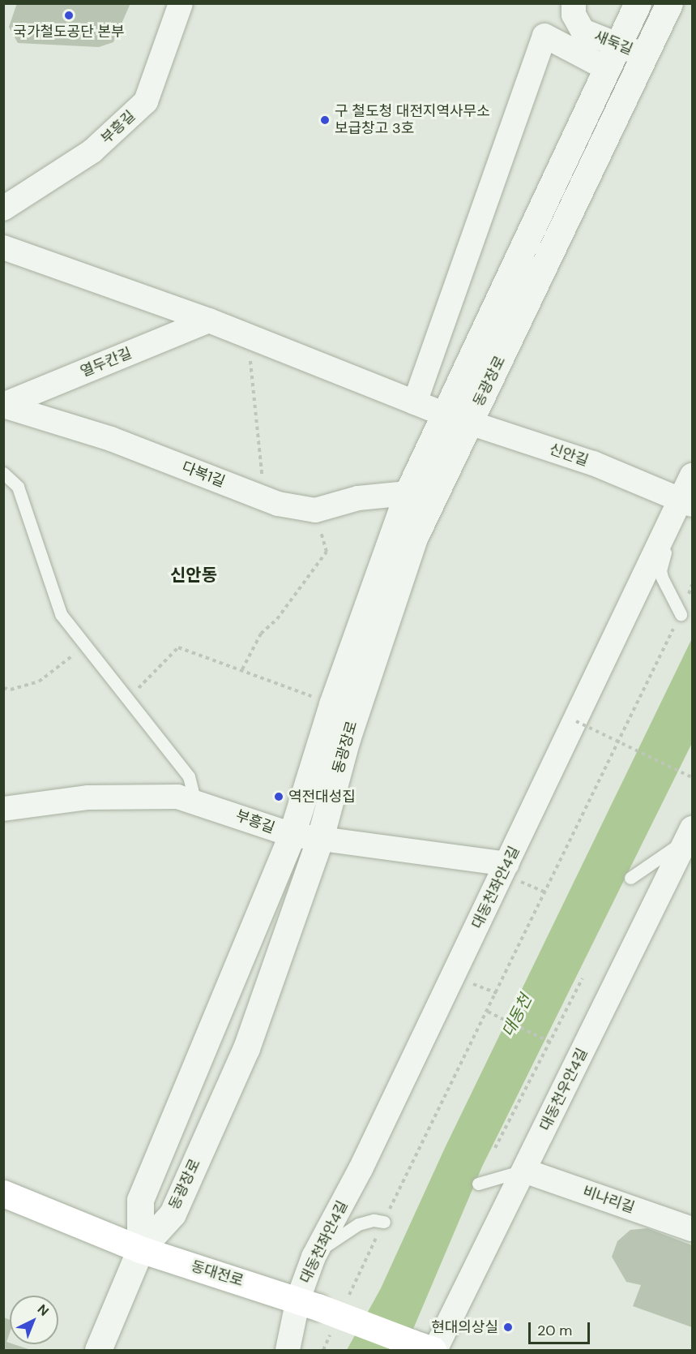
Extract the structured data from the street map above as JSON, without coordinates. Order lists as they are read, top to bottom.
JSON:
{
  "streets": {
    "main road": ["동대전로"],
    "street": [
      "새둑길",
      "부흥길",
      "열두칸길",
      "동광장로",
      "신안길",
      "다복1길",
      "대동천좌안4길",
      "대동천우안4길",
      "비나리길"
    ]
  },
  "crossings": [
    ["새둑길", "동광장로"],
    ["부흥길", "동광장로"],
    ["부흥길", "대동천좌안4길"],
    ["열두칸길", "신안길"],
    ["열두칸길", "다복1길"],
    ["동광장로", "신안길"],
    ["동광장로", "다복1길"],
    ["동광장로", "동대전로"],
    ["신안길", "대동천좌안4길"],
    ["대동천좌안4길", "동대전로"],
    ["대동천우안4길", "비나리길"],
    ["대동천우안4길", "동대전로"]
  ],
  "districts": ["신안동"],
  "water": ["대동천"],
  "places": [
    "국가철도공단 본부",
    "구 철도청 대전지역사무소 보급창고 3호",
    "역전대성집",
    "현대의상실"
  ],
  "scale_bar": "20 m",
  "north": "top right"
}
